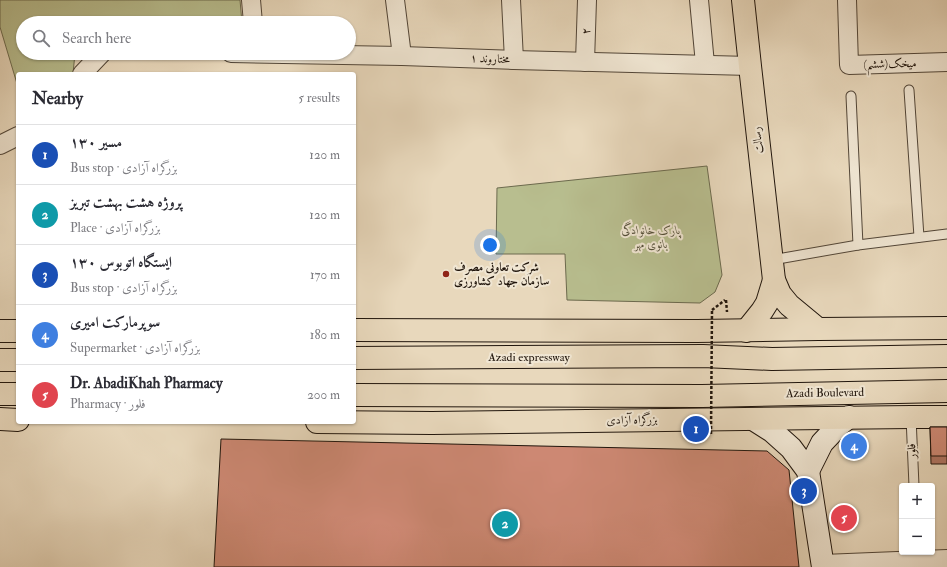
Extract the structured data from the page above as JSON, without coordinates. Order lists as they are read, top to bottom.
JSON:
{
  "streets": {
    "main road": ["رسالت", "Azadi Boulevard", "بزرگراه آزادی"],
    "street": ["۲", "مختاروند ۱", "میخک(ششم)"],
    "lane": ["فلور"]
  },
  "crossings": [
    ["۲", "مختاروند ۱"],
    ["مختاروند ۱", "رسالت"],
    ["بزرگراه آزادی", "فلور"]
  ],
  "parks": ["پارک خانوادگی بانوی مهر"],
  "places": ["شرکت تعاونی مصرف سازمان جهاد کشاورزی"],
  "page": {
    "search": "Search here",
    "heading": ["Nearby", "5 results"],
    "list": [
      {
        "mark": "1",
        "name": "مسیر ۱۳۰",
        "note": "Bus stop · بزرگراه آزادی",
        "value": "120 m"
      },
      {
        "mark": "2",
        "name": "پروژه هشت بهشت تبریز",
        "note": "Place · بزرگراه آزادی",
        "value": "120 m"
      },
      {
        "mark": "3",
        "name": "ایستگاه اتوبوس ۱۳۰",
        "note": "Bus stop · بزرگراه آزادی",
        "value": "170 m"
      },
      {
        "mark": "4",
        "name": "سوپرمارکت امیری",
        "note": "Supermarket · بزرگراه آزادی",
        "value": "180 m"
      },
      {
        "mark": "5",
        "name": "Dr. AbadiKhah Pharmacy",
        "note": "Pharmacy · فلور",
        "value": "200 m"
      }
    ],
    "pins": [
      "1",
      "4",
      "3",
      "5",
      "2"
    ],
    "map_buttons": ["+", "−"]
  }
}
